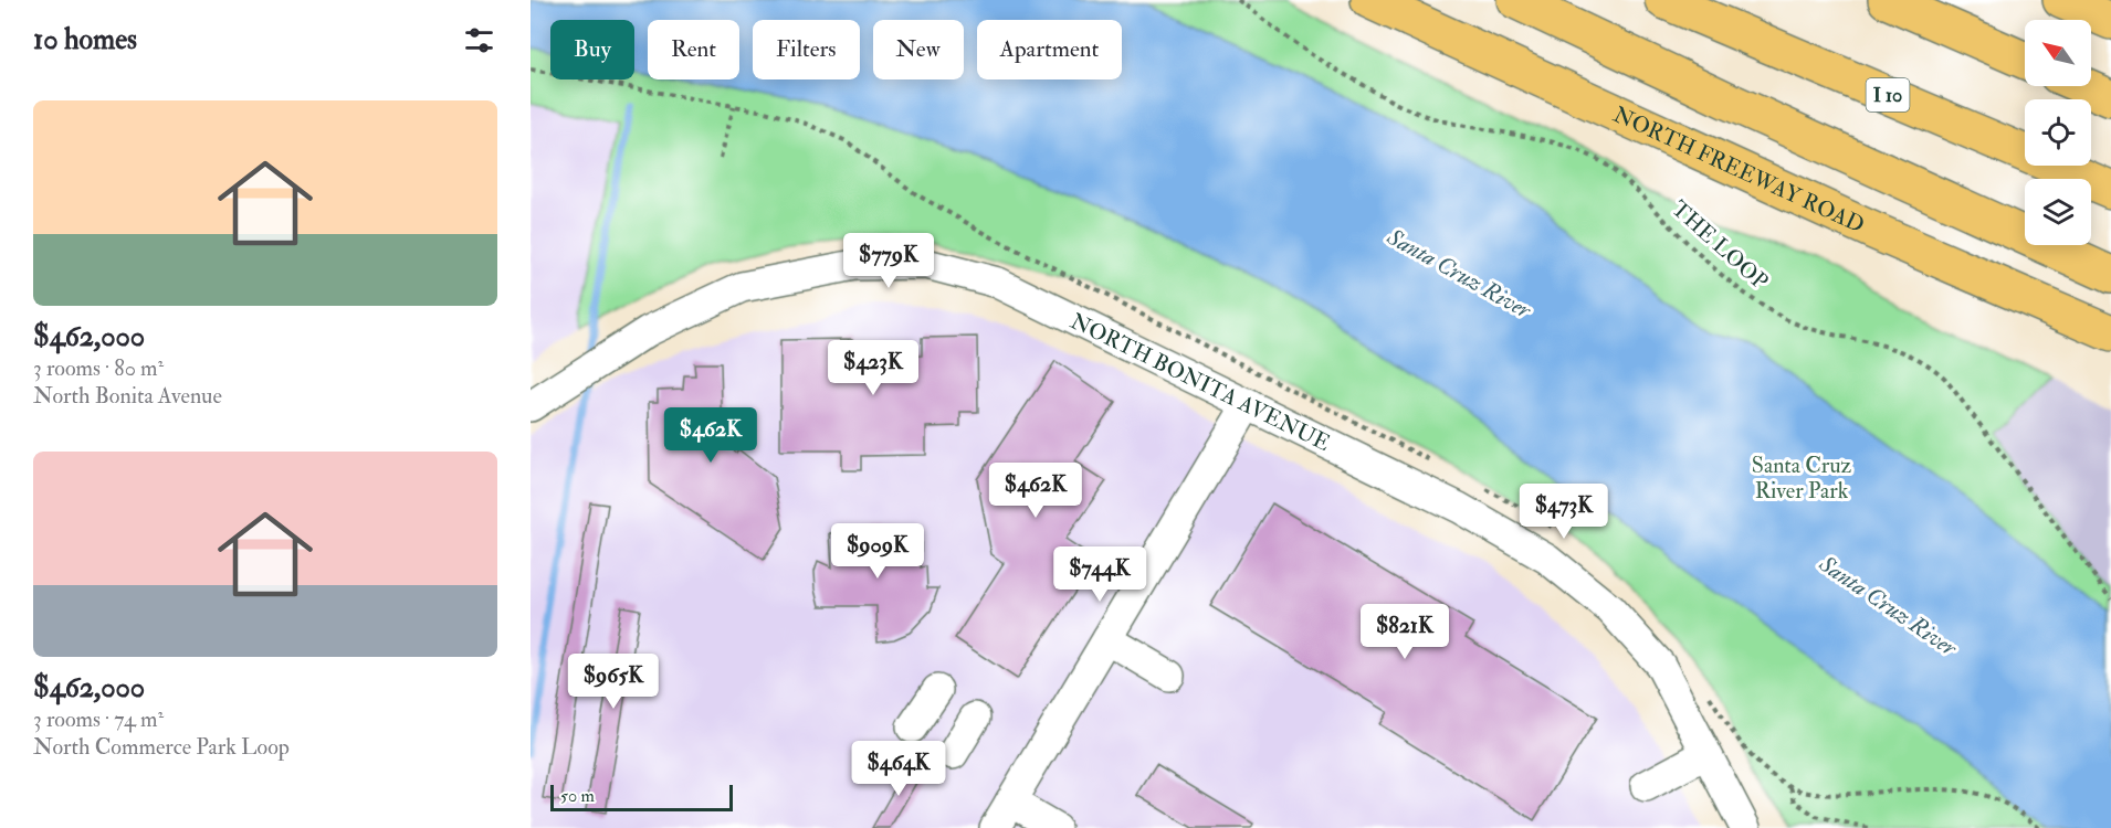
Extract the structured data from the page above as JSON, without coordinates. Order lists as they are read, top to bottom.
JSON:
{
  "streets": {
    "main road": ["I 10", "NORTH FREEWAY ROAD"],
    "street": ["NORTH BONITA AVENUE"],
    "path": ["THE LOOP"]
  },
  "water": ["Santa Cruz River"],
  "parks": ["Santa Cruz River Park"],
  "scale_bar": "50 m",
  "north": "top left",
  "page": {
    "heading": "10 homes",
    "chip": [
      "Buy",
      "Rent",
      "Filters",
      "New",
      "Apartment"
    ],
    "list": [
      {
        "name": "$462,000",
        "note": "3 rooms · 80 m² · North Bonita Avenue"
      },
      {
        "name": "$462,000",
        "note": "3 rooms · 74 m² · North Commerce Park Loop"
      }
    ],
    "price": [
      "$779K",
      "$423K",
      "$462K",
      "$462K",
      "$473K",
      "$909K",
      "$744K",
      "$821K",
      "$965K",
      "$464K"
    ],
    "scale": "50 m"
  }
}
